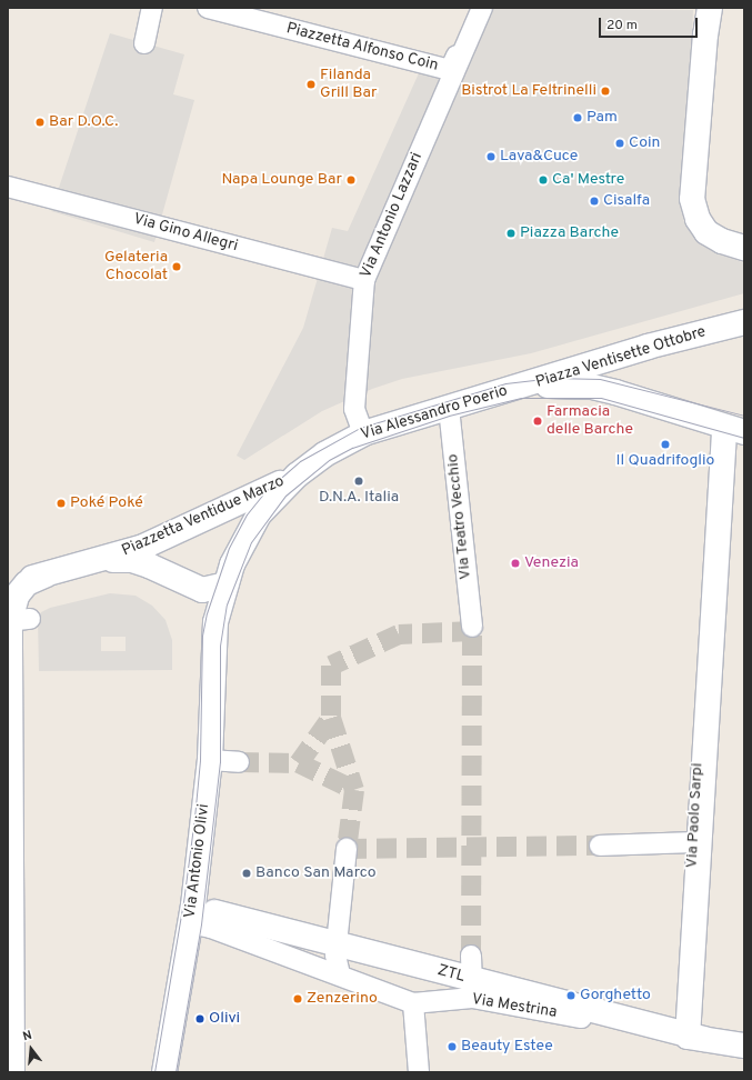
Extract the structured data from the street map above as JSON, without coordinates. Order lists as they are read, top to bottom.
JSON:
{
  "streets": {
    "street": [
      "Piazzetta Alfonso Coin",
      "Via Antonio Lazzari",
      "Via Gino Allegri",
      "Piazza Ventisette Ottobre",
      "Via Alessandro Poerio",
      "Piazzetta Ventidue Marzo",
      "Via Teatro Vecchio",
      "Via Paolo Sarpi",
      "Via Antonio Olivi",
      "ZTL",
      "Via Mestrina"
    ]
  },
  "crossings": [
    ["Via Antonio Lazzari", "Via Gino Allegri"],
    ["Via Antonio Lazzari", "Via Alessandro Poerio"],
    ["Piazza Ventisette Ottobre", "Via Alessandro Poerio"],
    ["Via Alessandro Poerio", "Piazzetta Ventidue Marzo"],
    ["Via Alessandro Poerio", "Via Teatro Vecchio"],
    ["Piazzetta Ventidue Marzo", "Via Antonio Olivi"],
    ["Via Paolo Sarpi", "ZTL"],
    ["Via Paolo Sarpi", "Via Mestrina"],
    ["Via Antonio Olivi", "Via Mestrina"],
    ["ZTL", "Via Mestrina"]
  ],
  "places": [
    "Filanda Grill Bar",
    "Bistrot La Feltrinelli",
    "Pam",
    "Bar D.O.C.",
    "Coin",
    "Lava&Cuce",
    "Napa Lounge Bar",
    "Ca' Mestre",
    "Cisalfa",
    "Piazza Barche",
    "Gelateria Chocolat",
    "Farmacia delle Barche",
    "Il Quadrifoglio",
    "D.N.A. Italia",
    "Poké Poké",
    "Venezia",
    "Banco San Marco",
    "Gorghetto",
    "Zenzerino",
    "Olivi",
    "Beauty Estee"
  ],
  "scale_bar": "20 m",
  "north": "top"
}
